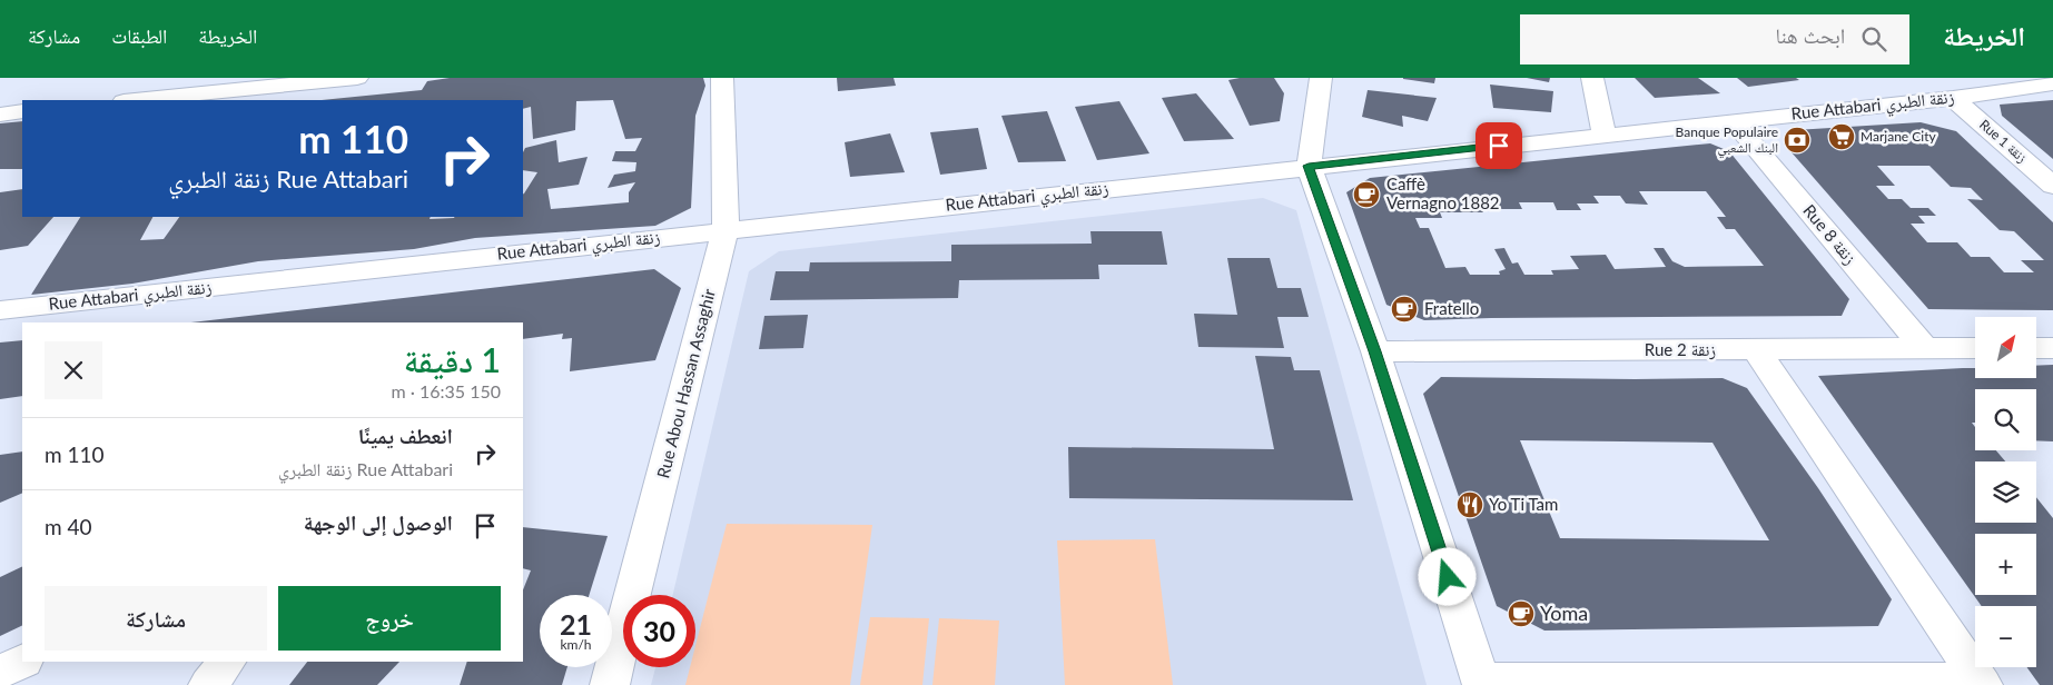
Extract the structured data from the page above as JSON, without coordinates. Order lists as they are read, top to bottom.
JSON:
{
  "streets": {
    "street": [
      "Rue Attabari زنقة الطبري",
      "Rue 1 زنقة",
      "Rue 8 زنقة",
      "Rue 2 زنقة",
      "Rue Abou Hassan Assaghir"
    ]
  },
  "crossings": [
    ["Rue Attabari زنقة الطبري", "Rue 1 زنقة"],
    ["Rue Attabari زنقة الطبري", "Rue 8 زنقة"],
    ["Rue Attabari زنقة الطبري", "Rue Abou Hassan Assaghir"],
    ["Rue 8 زنقة", "Rue 2 زنقة"]
  ],
  "places": {
    "supermarket": ["Marjane City"],
    "bank": ["Banque Populaire البنك الشعبي"],
    "cafe": ["Caffè Vernagno 1882", "Fratello", "Yoma"],
    "restaurant": ["Yo Ti Tam"]
  },
  "north": "top right",
  "page": {
    "header": "الخريطة",
    "search": "ابحث هنا",
    "nav": ["الخريطة", "الطبقات", "مشاركة"],
    "turn": ["110 m", "Rue Attabari زنقة الطبري"],
    "map_buttons": ["+", "−"],
    "heading": ["1 دقيقة", "150 m · 16:35"],
    "list": [
      {
        "name": "انعطف يمينًا",
        "note": "Rue Attabari زنقة الطبري",
        "value": "110 m"
      },
      {
        "name": "الوصول إلى الوجهة",
        "value": "40 m"
      }
    ],
    "buttons": ["خروج", "مشاركة"],
    "speed": "21 km/h",
    "limit": "30"
  }
}
